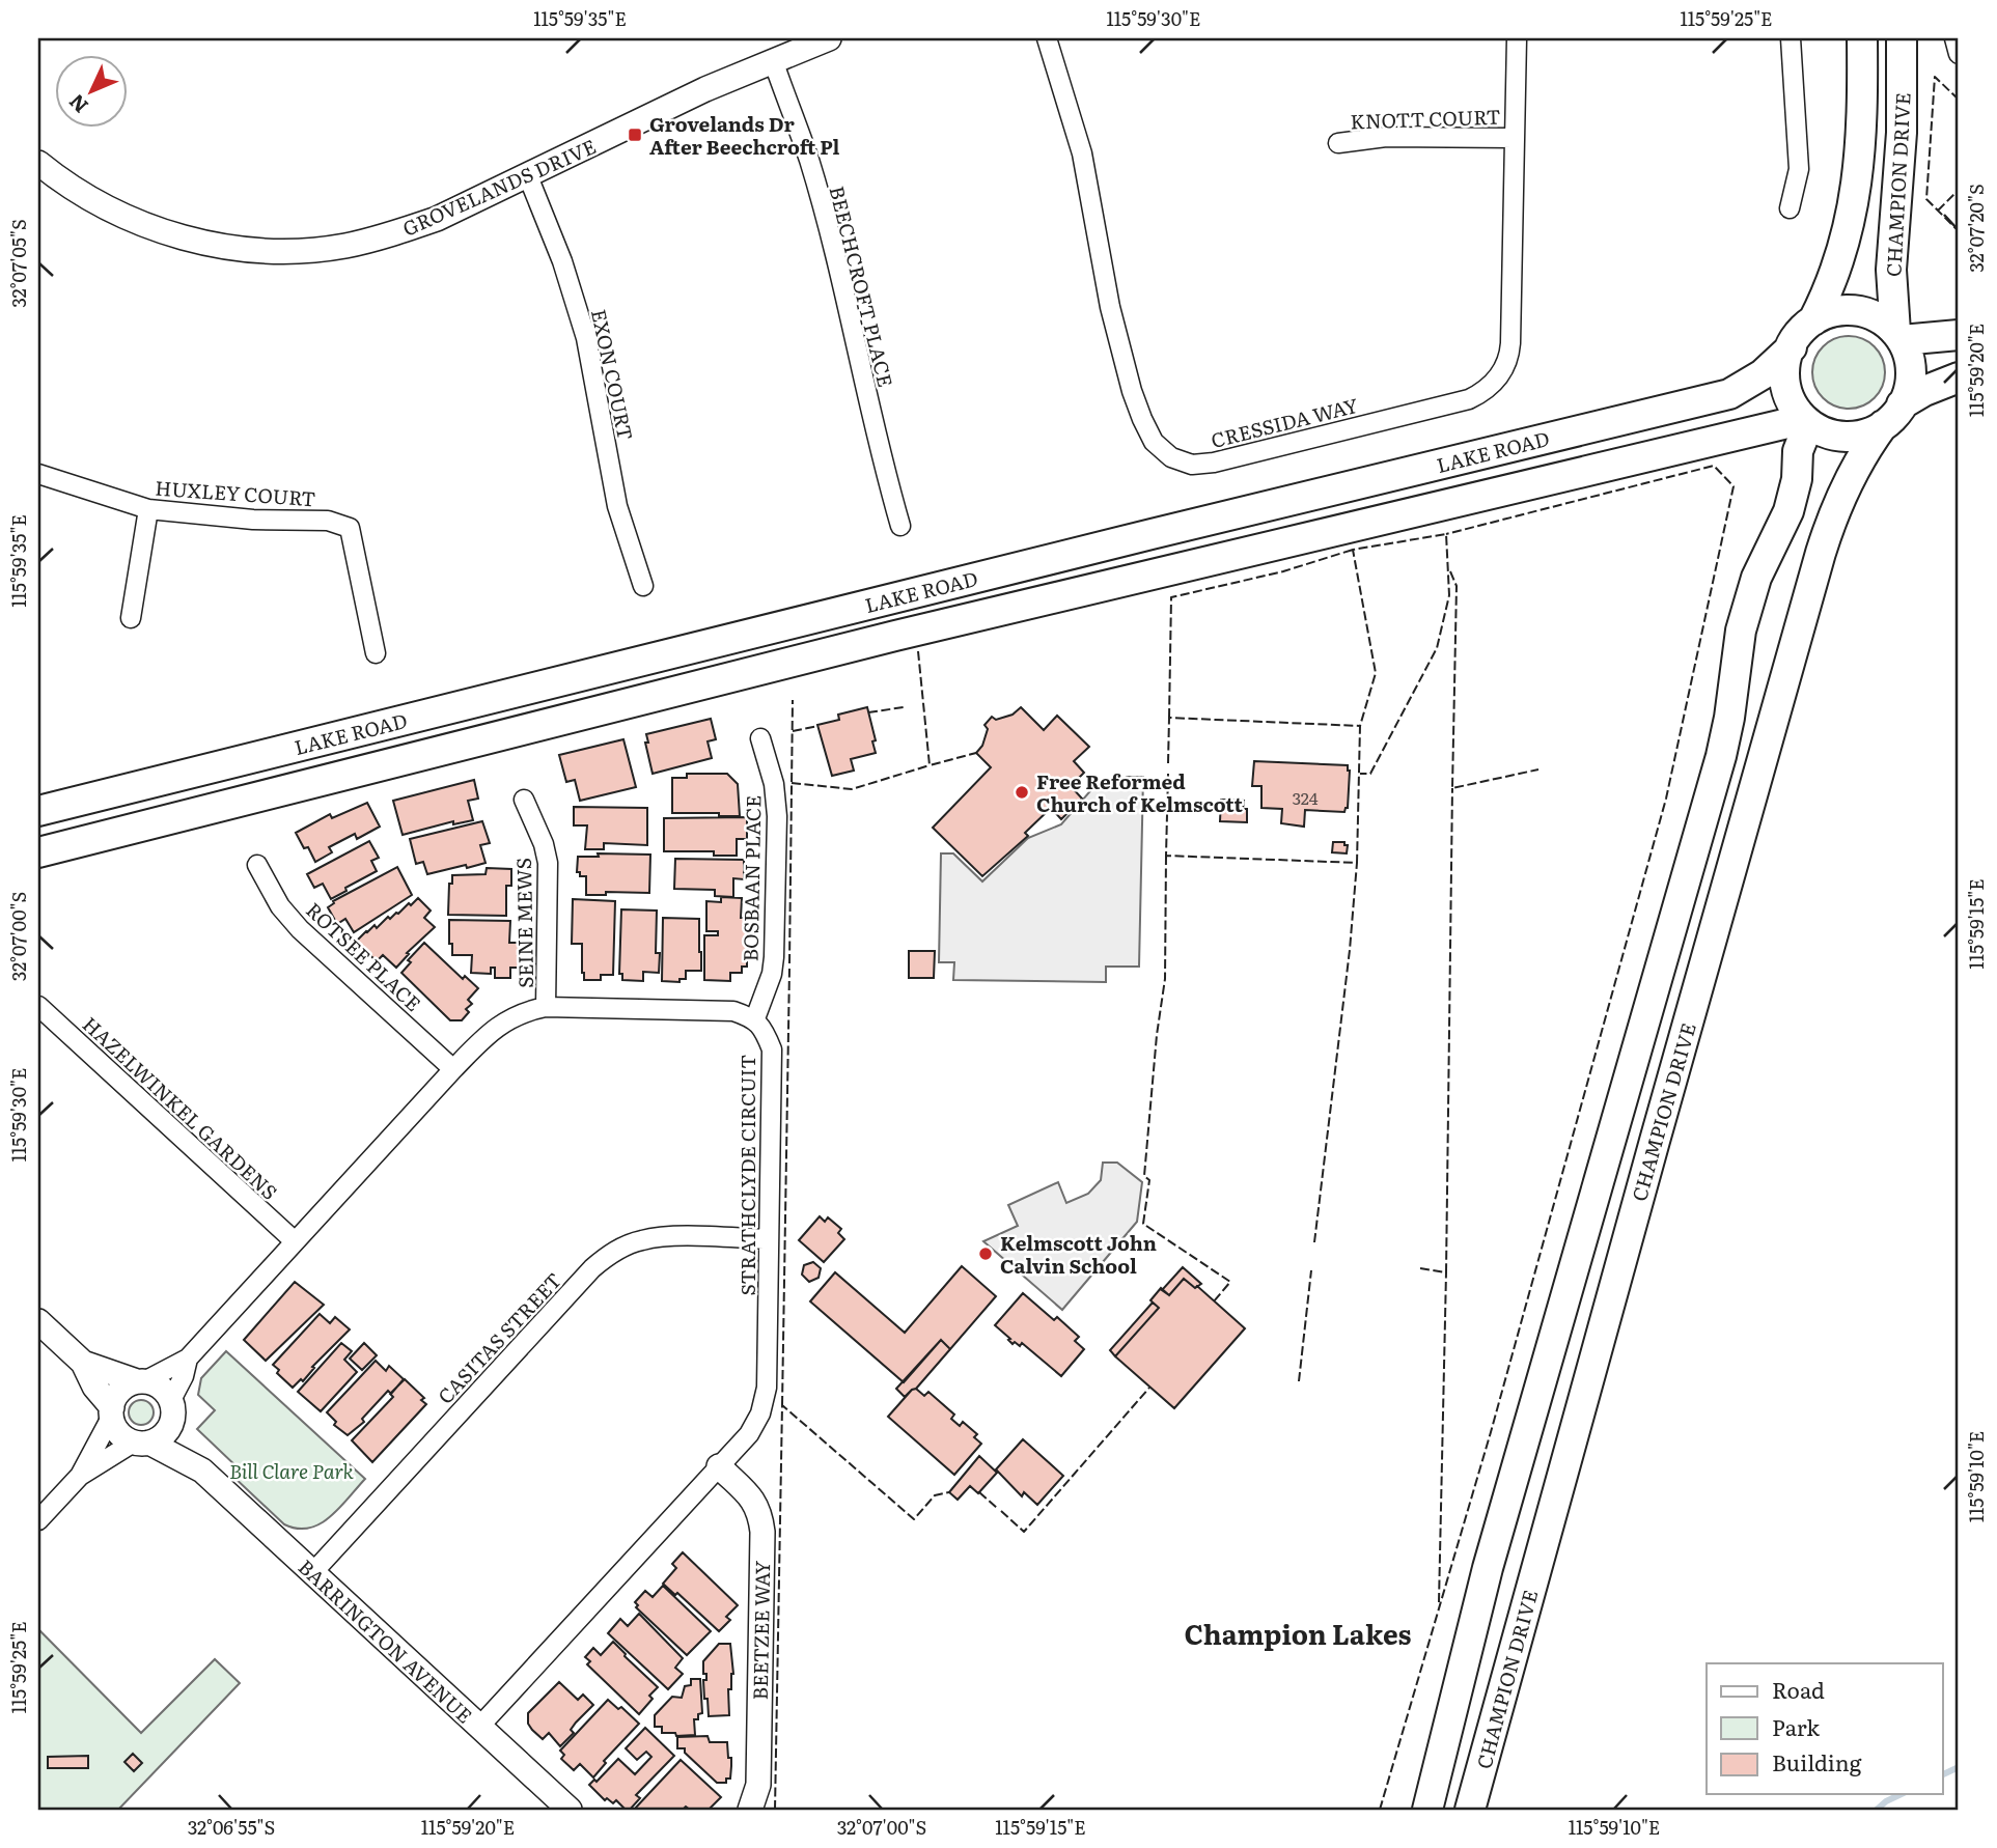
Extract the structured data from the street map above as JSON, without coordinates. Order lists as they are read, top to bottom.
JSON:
{
  "streets": {
    "main road": ["CHAMPION DRIVE", "LAKE ROAD"],
    "street": [
      "KNOTT COURT",
      "GROVELANDS DRIVE",
      "BEECHCROFT PLACE",
      "EXON COURT",
      "CRESSIDA WAY",
      "HUXLEY COURT",
      "BOSBAAN PLACE",
      "SEINE MEWS",
      "ROTSEE PLACE",
      "HAZELWINKEL GARDENS",
      "STRATHCLYDE CIRCUIT",
      "CASITAS STREET",
      "BEETZEE WAY",
      "BARRINGTON AVENUE"
    ]
  },
  "crossings": [
    ["KNOTT COURT", "CRESSIDA WAY"],
    ["CHAMPION DRIVE", "LAKE ROAD"],
    ["GROVELANDS DRIVE", "BEECHCROFT PLACE"],
    ["GROVELANDS DRIVE", "EXON COURT"],
    ["BOSBAAN PLACE", "STRATHCLYDE CIRCUIT"],
    ["STRATHCLYDE CIRCUIT", "CASITAS STREET"],
    ["STRATHCLYDE CIRCUIT", "BEETZEE WAY"],
    ["STRATHCLYDE CIRCUIT", "BARRINGTON AVENUE"],
    ["CASITAS STREET", "BARRINGTON AVENUE"]
  ],
  "districts": ["Champion Lakes"],
  "parks": ["Bill Clare Park"],
  "places": {
    "transit": ["Grovelands Dr After Beechcroft Pl"],
    "other": ["Free Reformed Church of Kelmscott", "Kelmscott John Calvin School"]
  },
  "house_numbers": ["324"],
  "legend": ["Road", "Park", "Building"],
  "north": "bottom left",
  "coordinates": [
    "115°59'35\"E",
    "115°59'30\"E",
    "115°59'25\"E",
    "32°07'20\"S",
    "32°07'05\"S",
    "115°59'20\"E",
    "115°59'15\"E",
    "32°07'00\"S",
    "115°59'10\"E",
    "32°06'55\"S"
  ]
}
